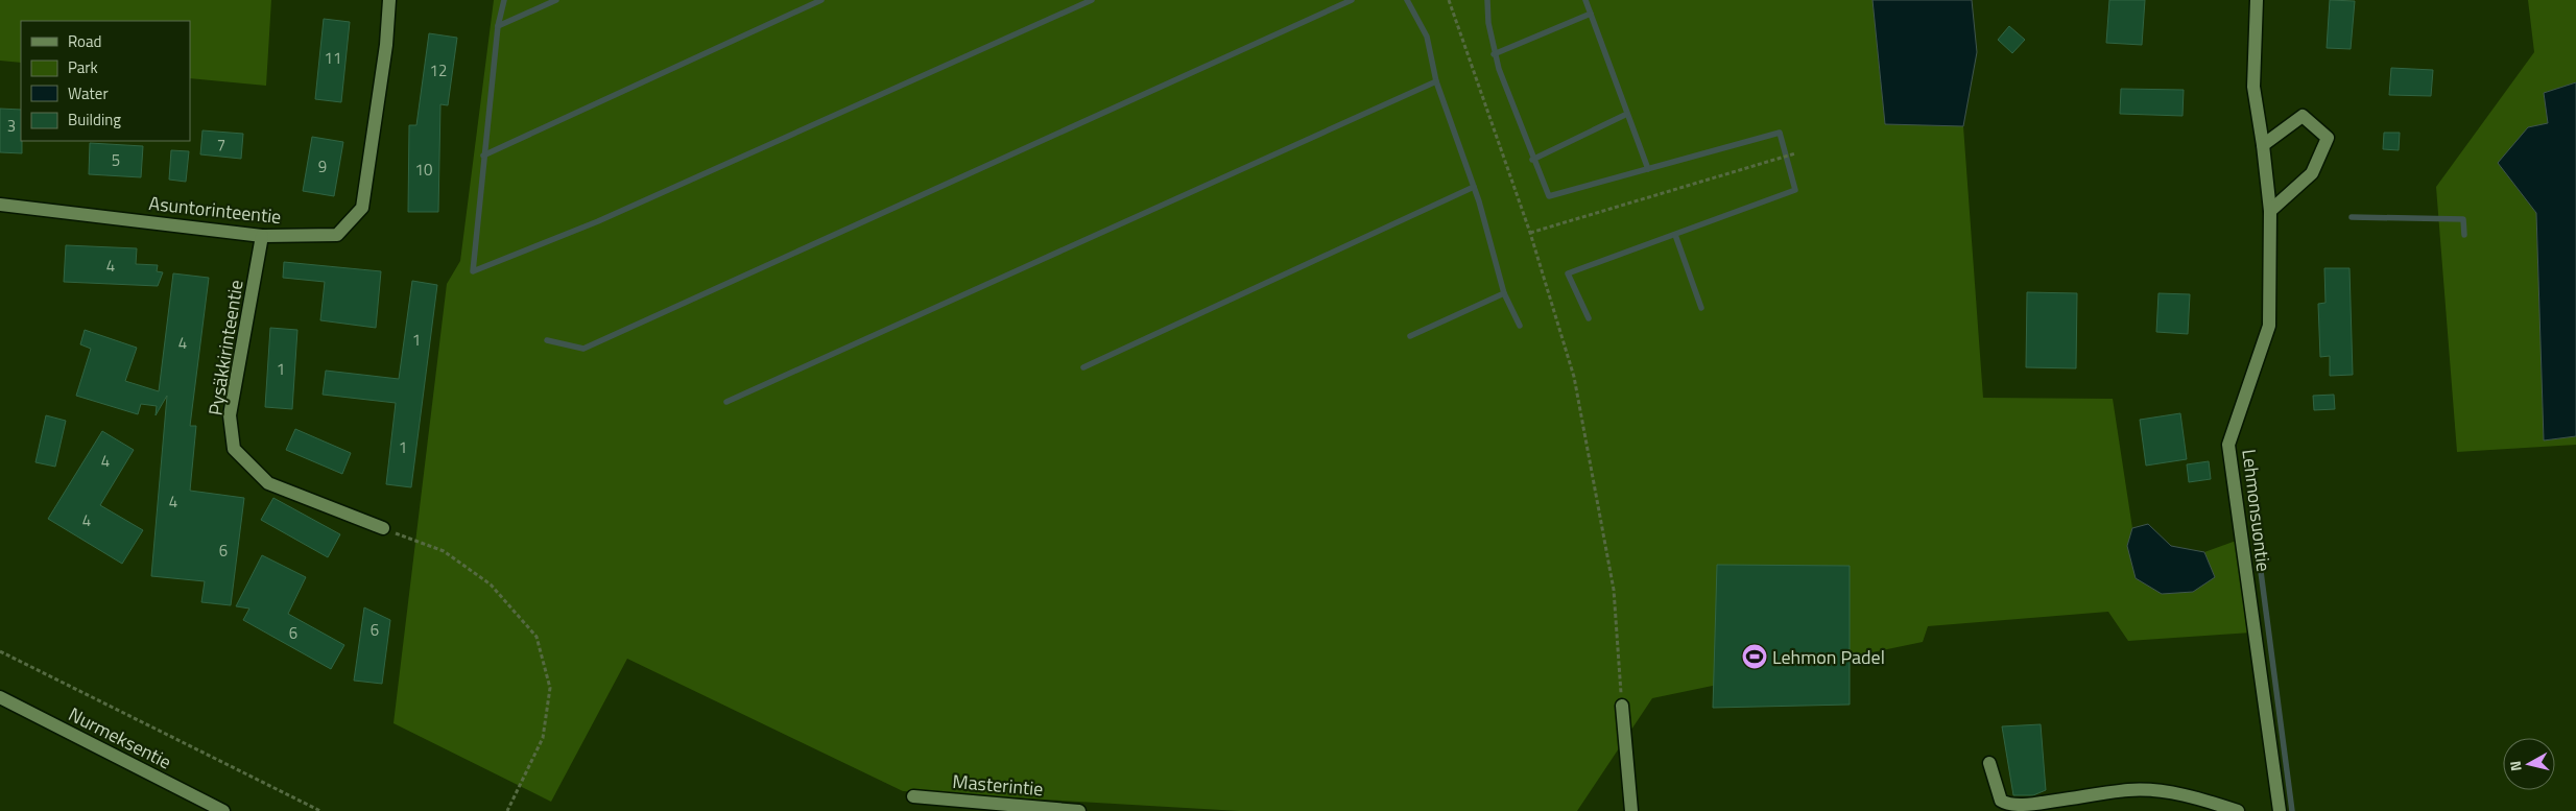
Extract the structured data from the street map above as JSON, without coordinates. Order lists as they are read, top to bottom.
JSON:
{
  "streets": {
    "street": [
      "Asuntorinteentie",
      "Pysäkkirinteentie",
      "Lehmonsuontie",
      "Nurmeksentie",
      "Masterintie"
    ]
  },
  "crossings": [
    ["Asuntorinteentie", "Pysäkkirinteentie"]
  ],
  "places": {
    "sports": ["Lehmon Padel"]
  },
  "house_numbers": [
    "11",
    "12",
    "3",
    "7",
    "5",
    "9",
    "10",
    "4",
    "1",
    "4",
    "1",
    "1",
    "4",
    "4",
    "4",
    "6",
    "6",
    "6"
  ],
  "legend": [
    "Road",
    "Park",
    "Water",
    "Building"
  ],
  "north": "left"
}
